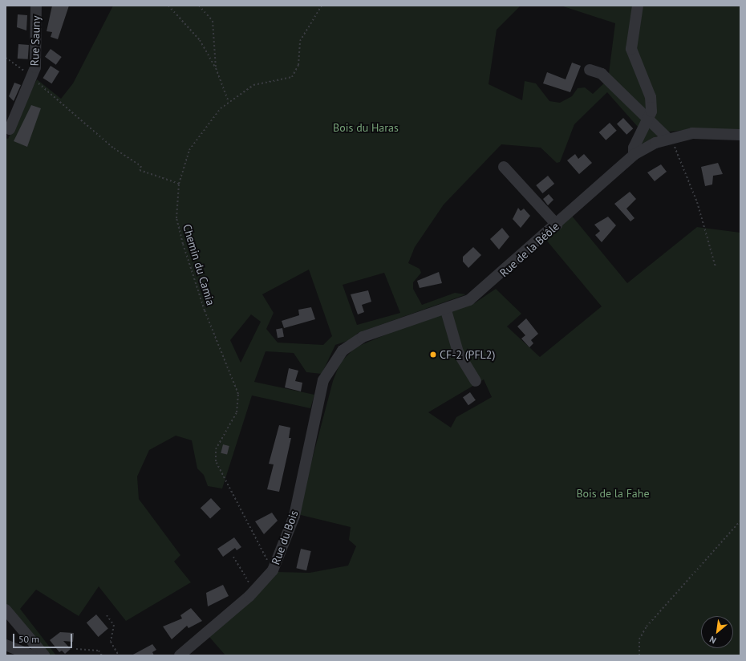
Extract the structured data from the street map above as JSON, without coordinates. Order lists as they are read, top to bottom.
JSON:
{
  "streets": {
    "street": ["Rue Sauny", "Rue de la Béôle", "Rue du Bois"],
    "path": ["Chemin du Camia"]
  },
  "crossings": [
    ["Rue de la Béôle", "Rue du Bois"],
    ["Chemin du Camia", "Rue du Bois"]
  ],
  "parks": ["Bois du Haras", "Bois de la Fahe"],
  "places": ["CF-2 (PFL2)"],
  "scale_bar": "50 m",
  "north": "bottom left"
}
